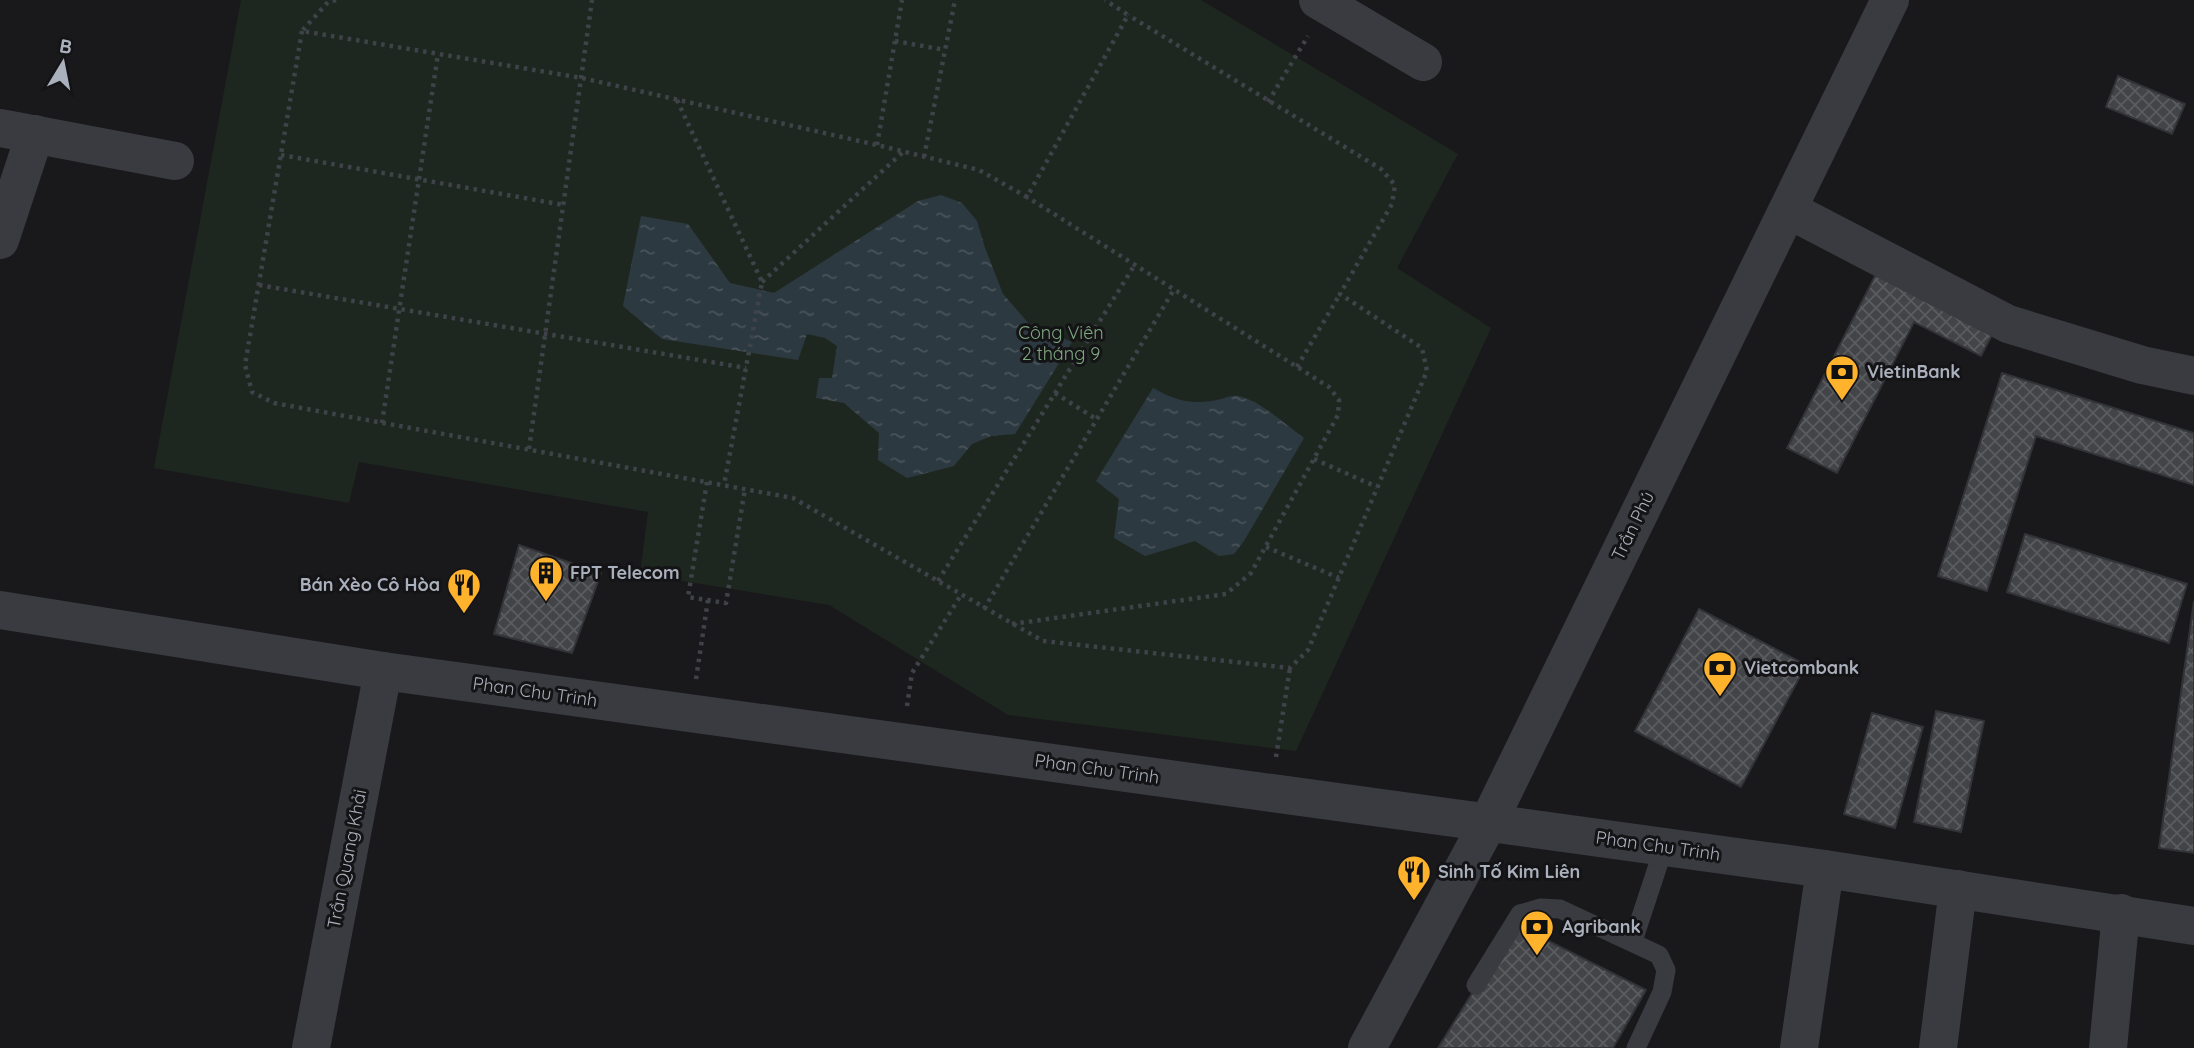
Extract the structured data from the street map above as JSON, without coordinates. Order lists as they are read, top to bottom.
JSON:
{
  "streets": {
    "street": ["Trần Phú", "Phan Chu Trinh", "Trần Quang Khải"]
  },
  "crossings": [
    ["Trần Phú", "Phan Chu Trinh"],
    ["Phan Chu Trinh", "Trần Quang Khải"]
  ],
  "parks": ["Công Viên 2 tháng 9"],
  "places": {
    "bank": ["VietinBank", "Vietcombank", "Agribank"],
    "building": ["FPT Telecom"],
    "restaurant": ["Bán Xèo Cô Hòa", "Sinh Tố Kim Liên"]
  },
  "north": "top"
}
